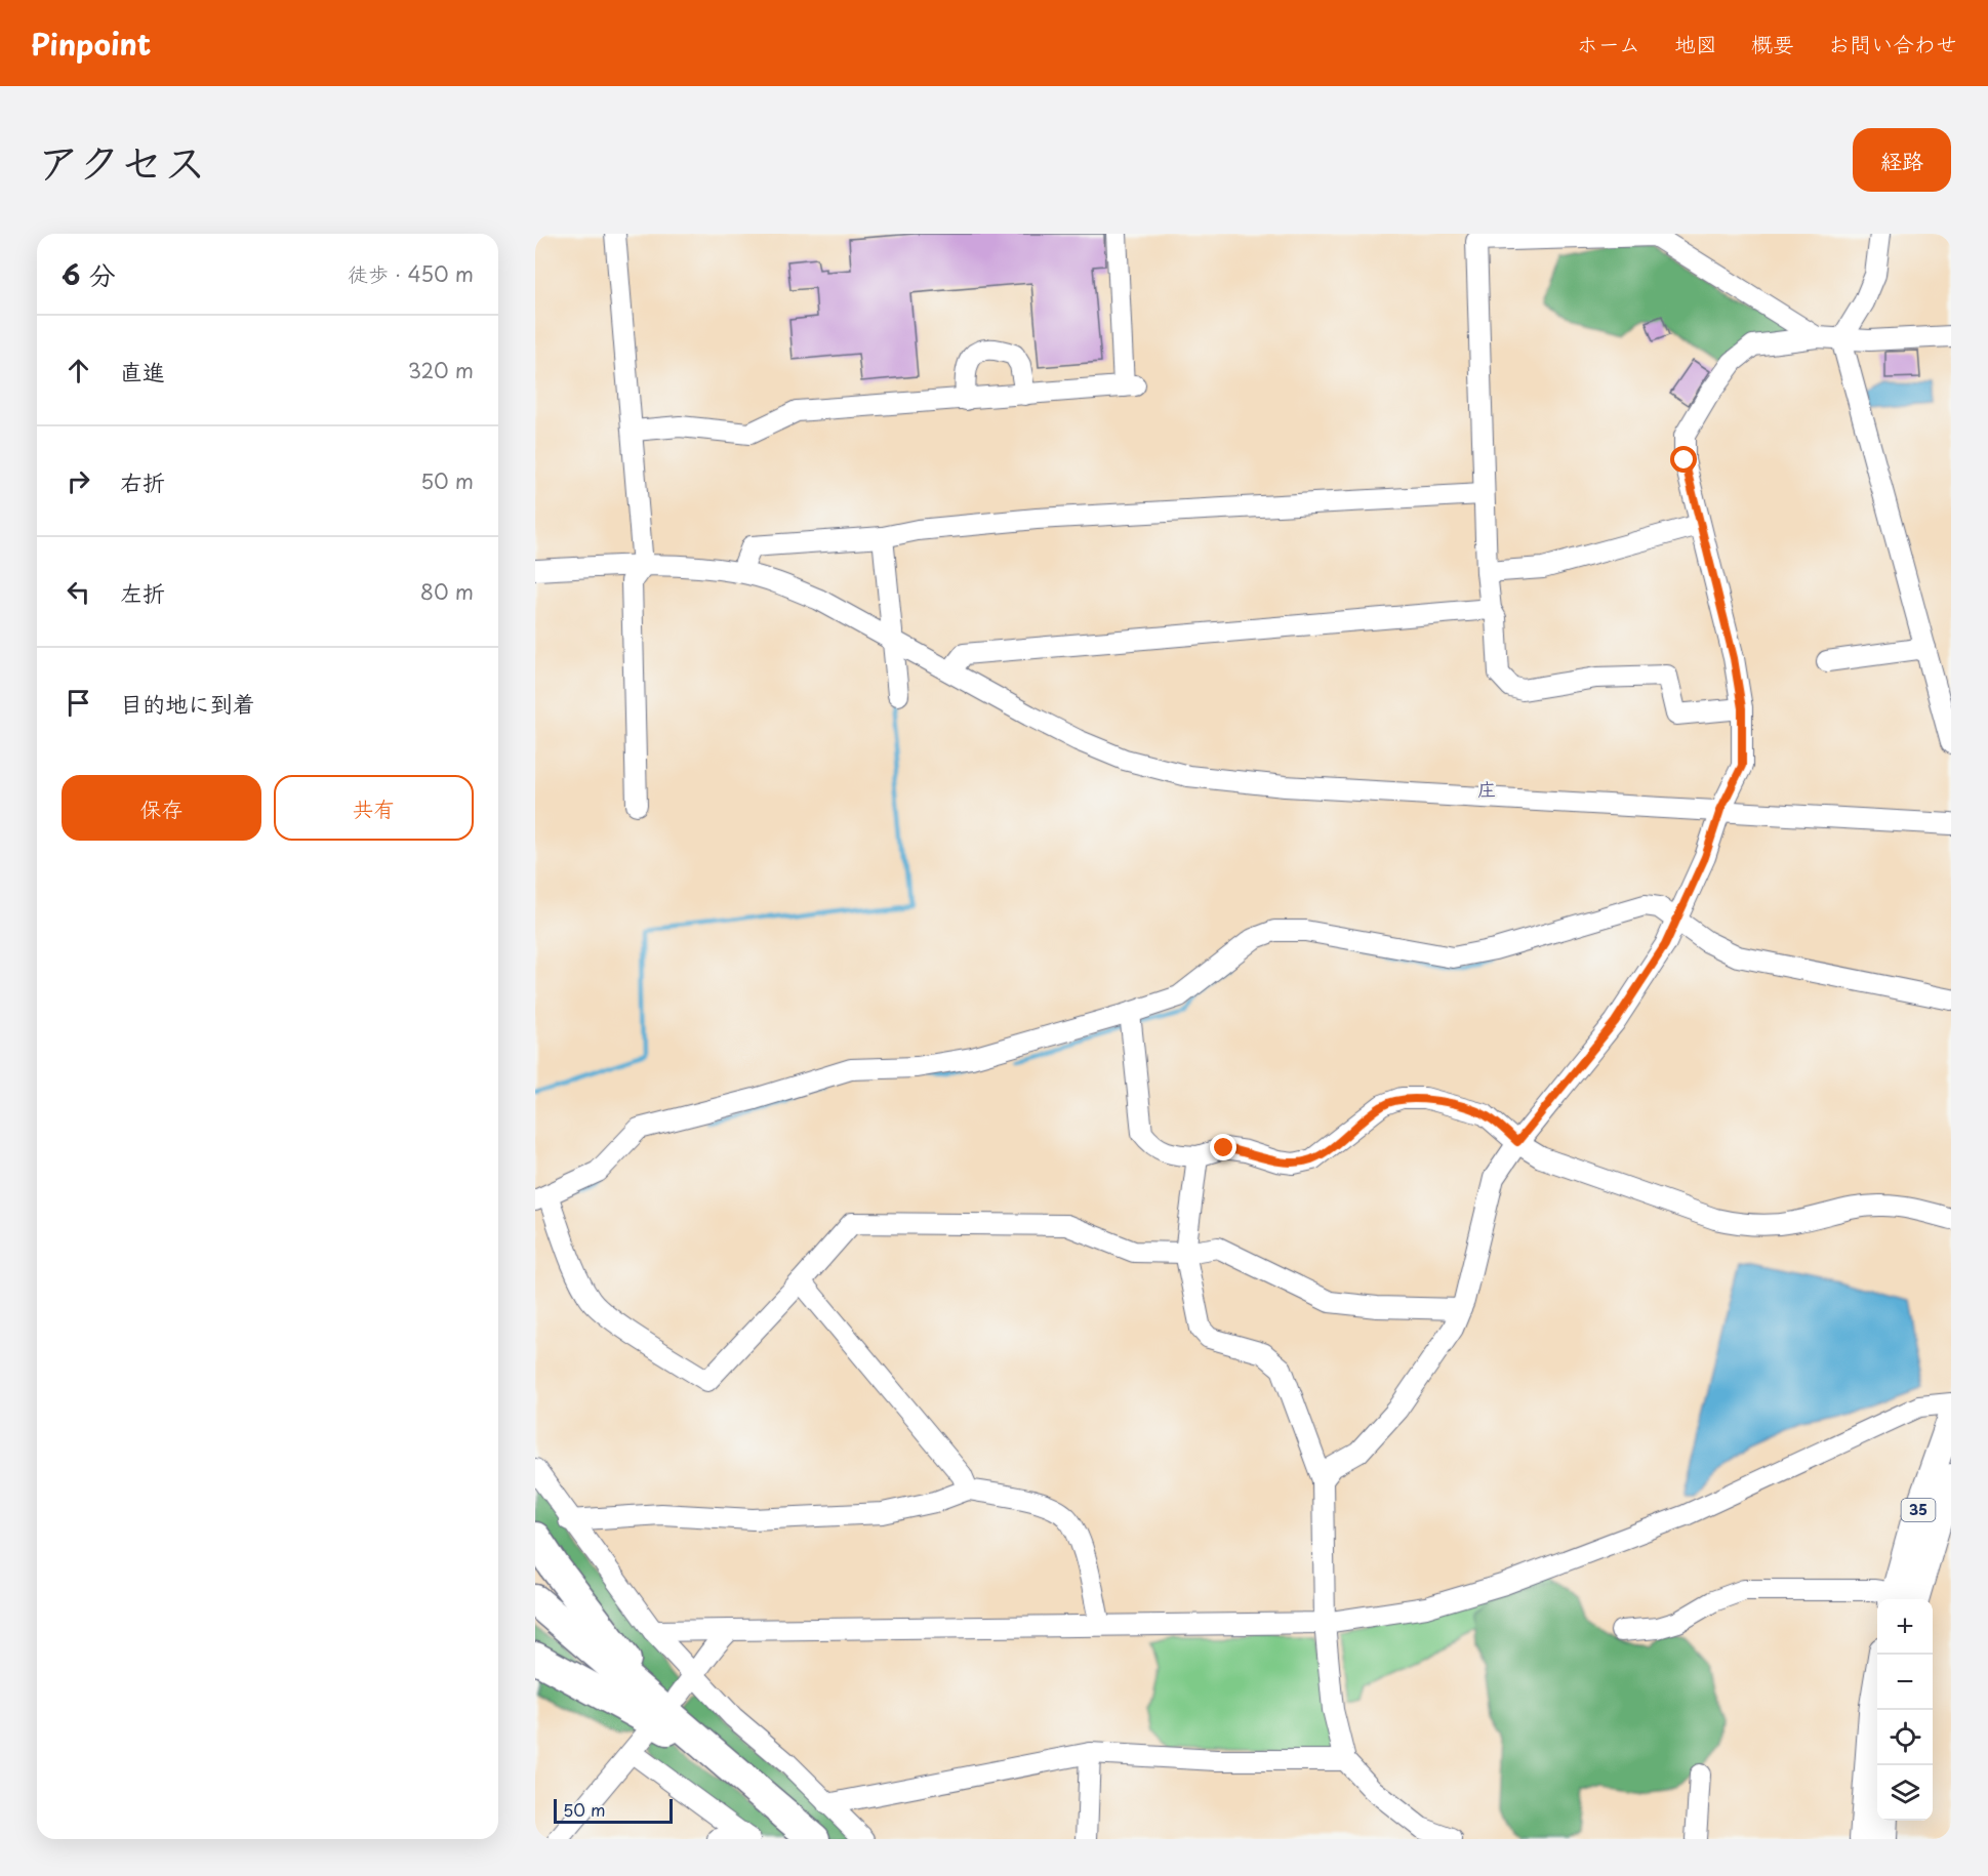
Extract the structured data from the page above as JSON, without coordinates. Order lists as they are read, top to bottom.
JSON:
{
  "streets": {
    "main road": ["35"]
  },
  "districts": ["庄"],
  "scale_bar": "50 m",
  "page": {
    "header": "Pinpoint",
    "nav": [
      "ホーム",
      "地図",
      "概要",
      "お問い合わせ"
    ],
    "title": "アクセス",
    "buttons": [
      "経路",
      ["保存", "共有"]
    ],
    "heading": ["6 分", "徒歩 · 450 m"],
    "list": [
      ["直進", "320 m"],
      ["右折", "50 m"],
      ["左折", "80 m"],
      "目的地に到着"
    ],
    "map_buttons": ["+", "−"],
    "scale": "50 m"
  }
}
